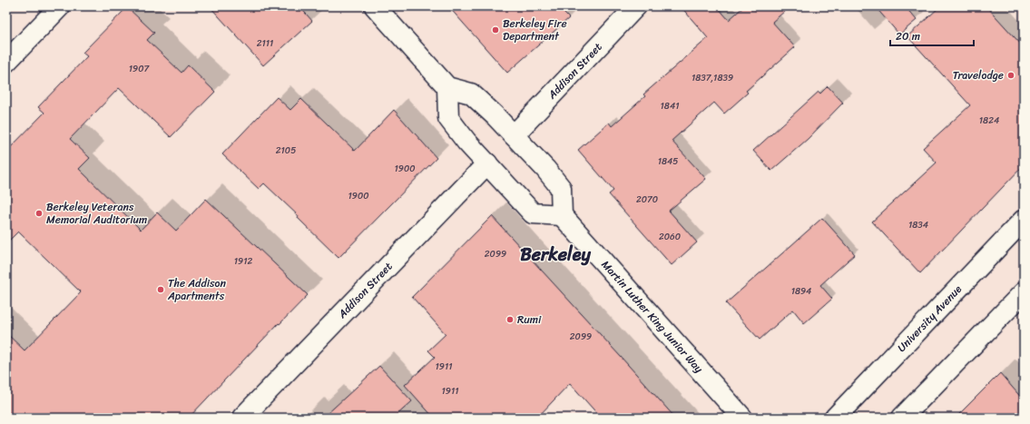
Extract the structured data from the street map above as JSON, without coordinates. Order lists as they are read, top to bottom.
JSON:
{
  "streets": {
    "street": ["Addison Street", "Martin Luther King Junior Way", "University Avenue"]
  },
  "districts": ["Berkeley"],
  "places": [
    "Berkeley Fire Department",
    "Travelodge",
    "Berkeley Veterans Memorial Auditorium",
    "The Addison Apartments",
    "Rumi"
  ],
  "house_numbers": [
    "2111",
    "1907",
    "1837,1839",
    "1841",
    "1824",
    "2105",
    "1845",
    "1900",
    "1900",
    "2070",
    "1834",
    "2060",
    "2099",
    "1912",
    "1894",
    "2099",
    "1911",
    "1911"
  ],
  "scale_bar": "20 m"
}
